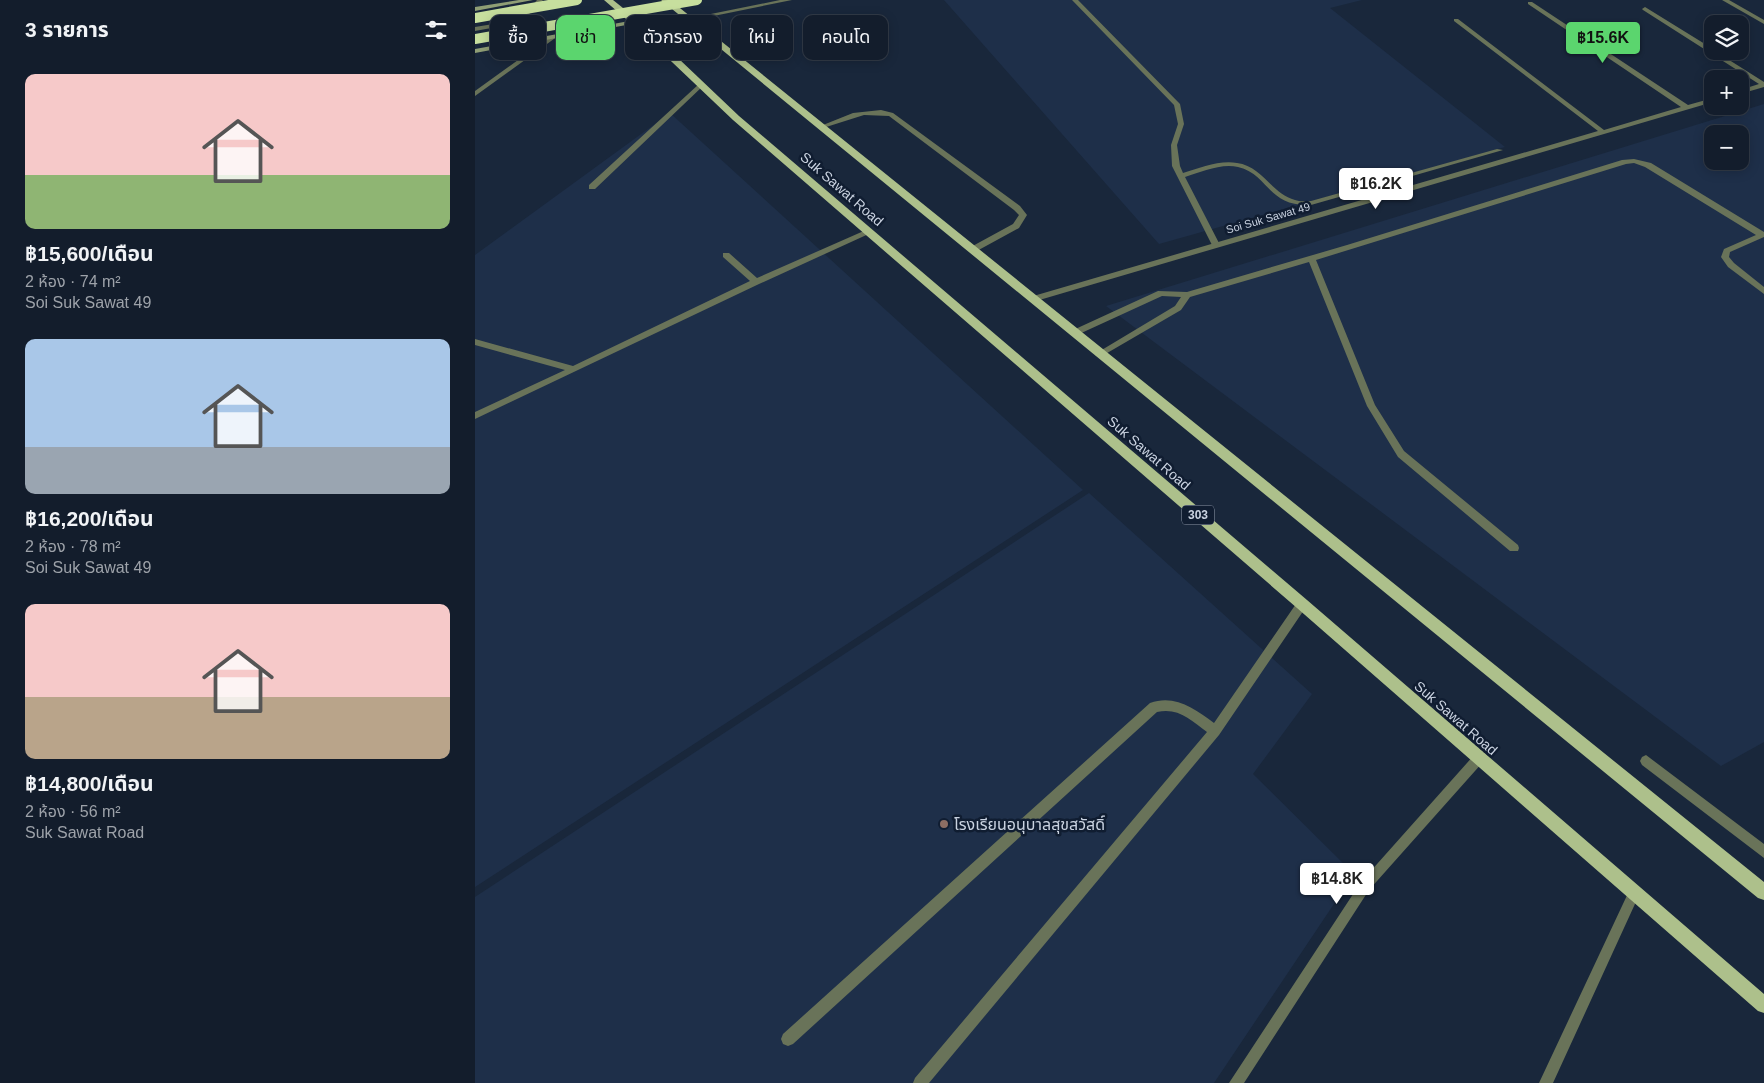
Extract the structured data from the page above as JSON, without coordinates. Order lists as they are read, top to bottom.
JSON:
{
  "streets": {
    "main road": ["Suk Sawat Road", "303"],
    "street": ["Soi Suk Sawat 49"]
  },
  "places": ["โรงเรียนอนุบาลสุขสวัสดิ์"],
  "page": {
    "heading": "3 รายการ",
    "map_buttons": ["+", "−"],
    "chip": [
      "ซื้อ",
      "เช่า",
      "ตัวกรอง",
      "ใหม่",
      "คอนโด"
    ],
    "price": ["฿15.6K", "฿16.2K", "฿14.8K"],
    "list": [
      {
        "name": "฿15,600/เดือน",
        "note": "2 ห้อง · 74 m² · Soi Suk Sawat 49"
      },
      {
        "name": "฿16,200/เดือน",
        "note": "2 ห้อง · 78 m² · Soi Suk Sawat 49"
      },
      {
        "name": "฿14,800/เดือน",
        "note": "2 ห้อง · 56 m² · Suk Sawat Road"
      }
    ]
  }
}
